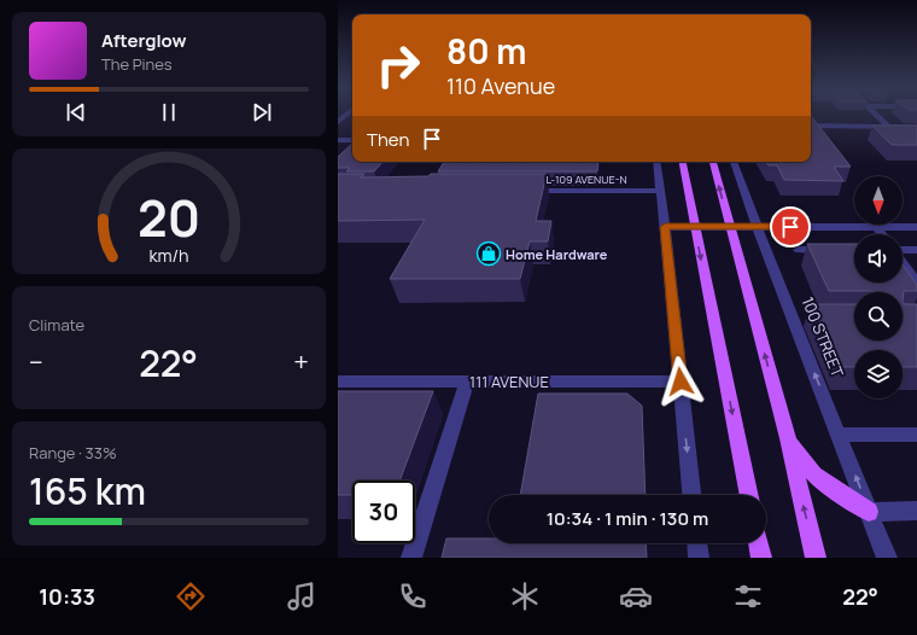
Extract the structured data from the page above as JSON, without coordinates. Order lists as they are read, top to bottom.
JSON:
{
  "streets": {
    "street": ["L-109 AVENUE-N", "100 STREET", "111 AVENUE"]
  },
  "one_way": ["100 STREET"],
  "places": {
    "shop": ["Home Hardware"]
  },
  "north": "bottom",
  "page": {
    "turn": ["80 m", "110 Avenue"],
    "song": ["Afterglow", "The Pines"],
    "then": "Then",
    "tile": [
      "Climate",
      ["Range · 33%", "165 km"]
    ],
    "heat": ["−", "22°", "+"],
    "limit": "30",
    "trip": "10:34 · 1 min · 130 m",
    "tabs": ["10:33", "22°"],
    "gauge": ["20", "km/h"]
  }
}
